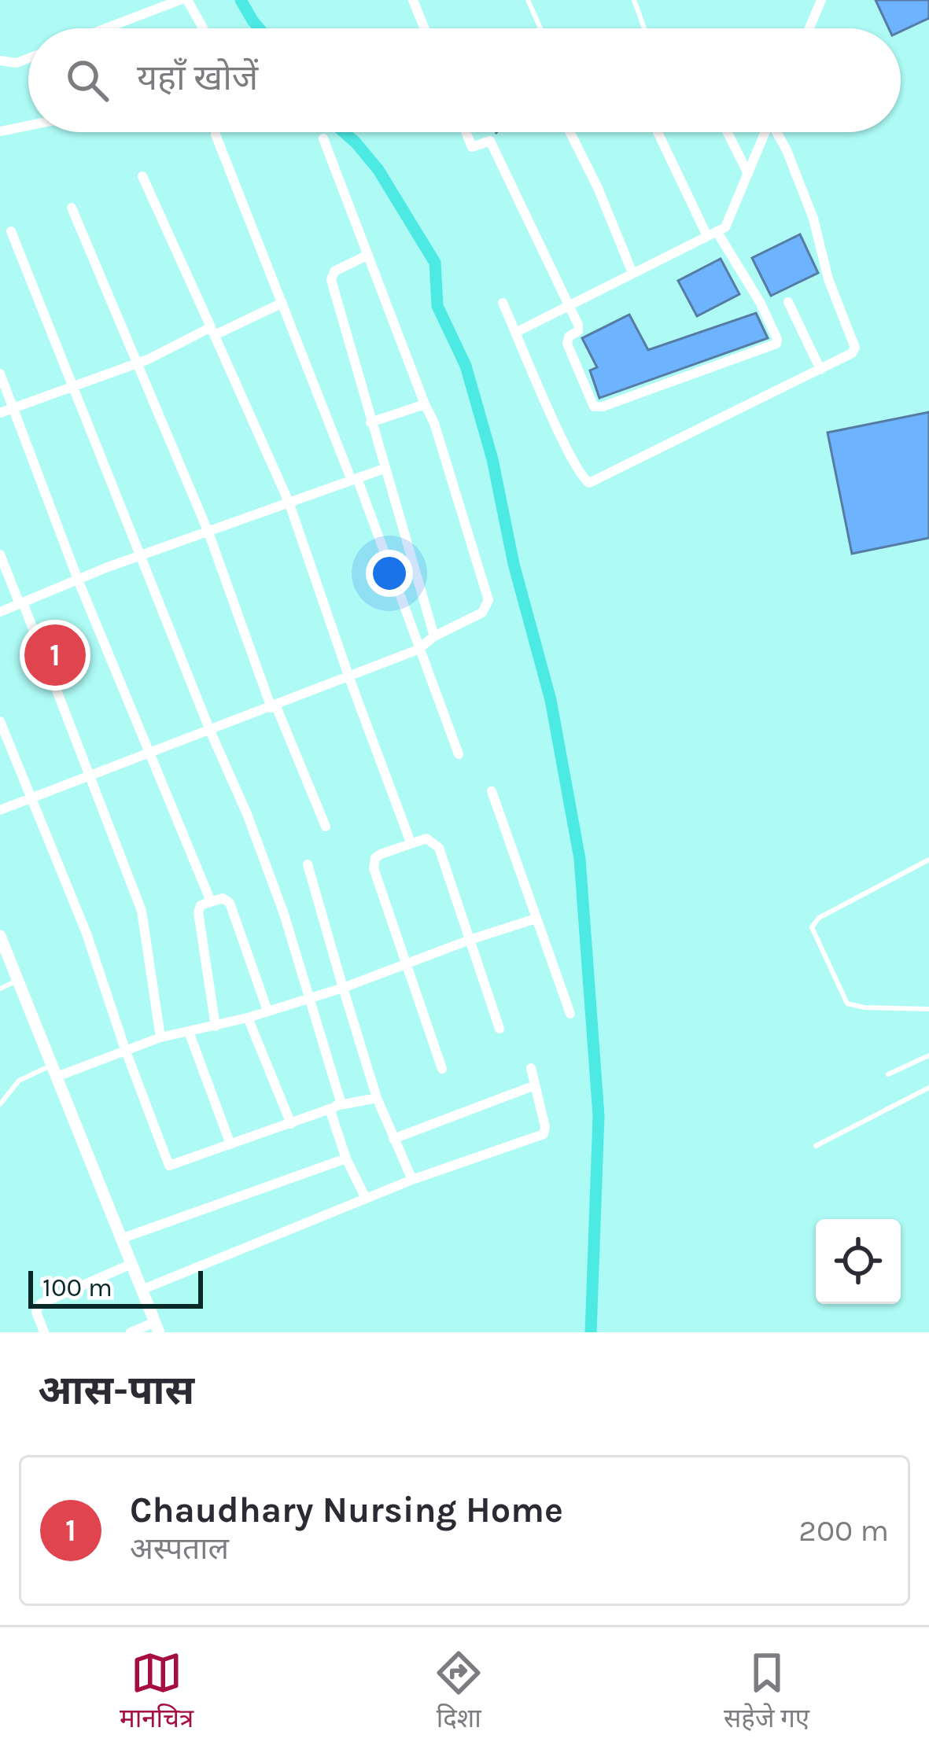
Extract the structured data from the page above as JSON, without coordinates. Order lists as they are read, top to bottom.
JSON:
{
  "scale_bar": "100 m",
  "page": {
    "search": "यहाँ खोजें",
    "pins": "1",
    "scale": "100 m",
    "heading": "आस-पास",
    "list": [
      {
        "mark": "1",
        "name": "Chaudhary Nursing Home",
        "note": "अस्पताल",
        "value": "200 m"
      }
    ],
    "nav": ["मानचित्र", "दिशा", "सहेजे गए"]
  }
}
